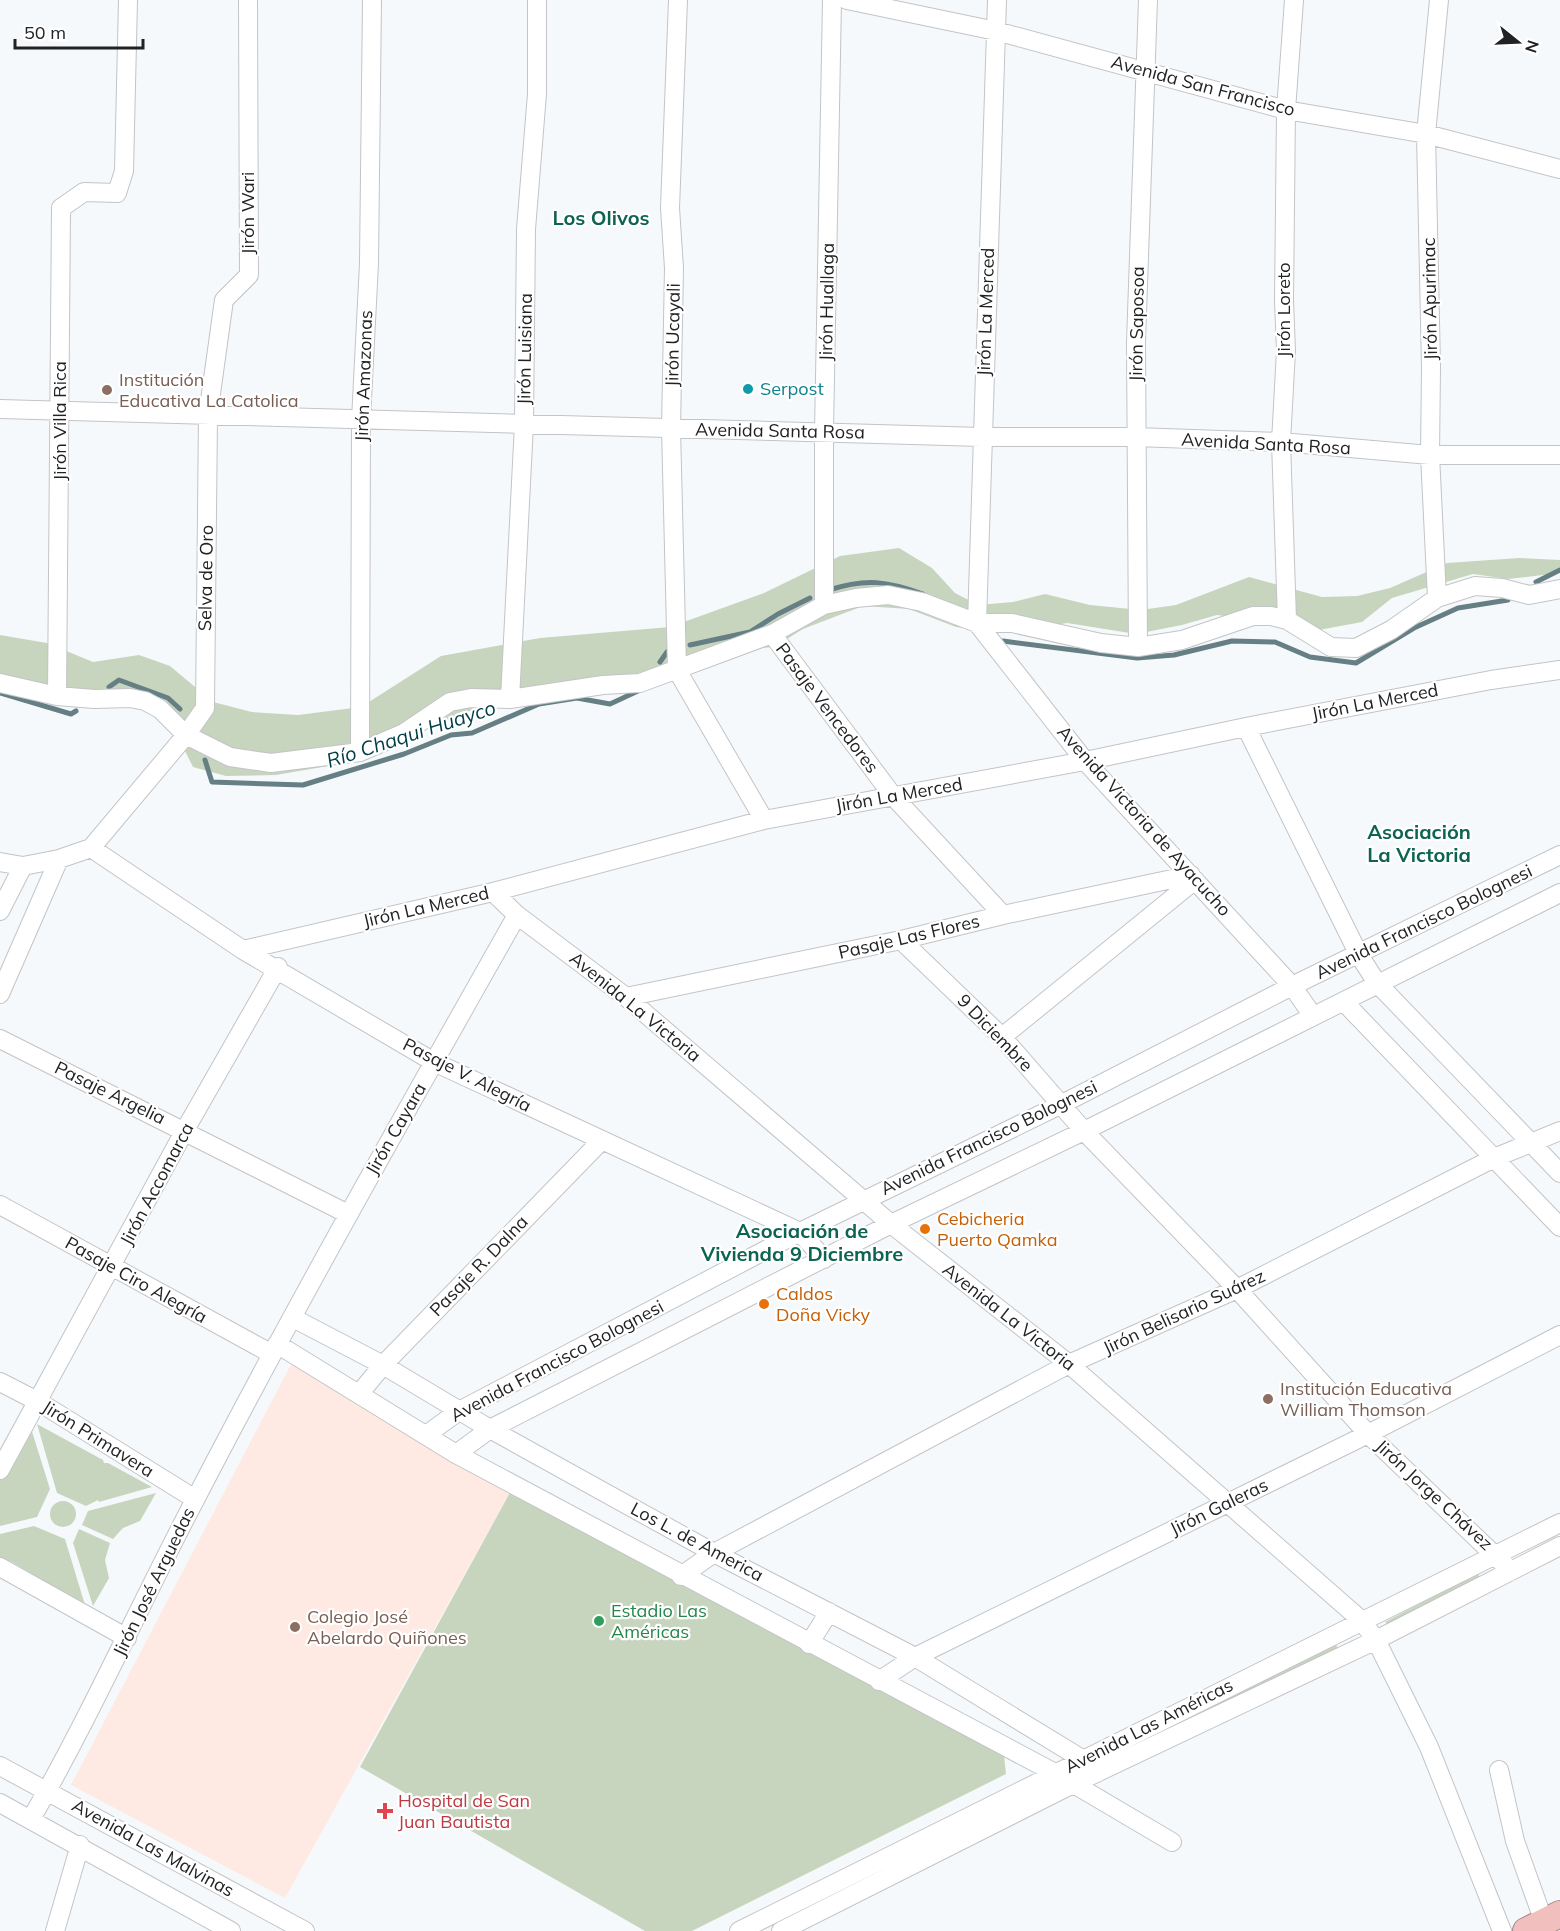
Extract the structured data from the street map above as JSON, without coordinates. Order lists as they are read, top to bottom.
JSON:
{
  "streets": {
    "street": [
      "Avenida San Francisco",
      "Jirón Wari",
      "Jirón Apurimac",
      "Jirón Huallaga",
      "Jirón Loreto",
      "Jirón La Merced",
      "Jirón Saposoa",
      "Jirón Ucayali",
      "Jirón Luisiana",
      "Jirón Amazonas",
      "Jirón Villa Rica",
      "Avenida Santa Rosa",
      "Selva de Oro",
      "Pasaje Vencedores",
      "Avenida Victoria de Ayacucho",
      "Avenida Francisco Bolognesi",
      "Pasaje Las Flores",
      "Avenida La Victoria",
      "9 Diciembre",
      "Pasaje V. Alegría",
      "Pasaje Argelia",
      "Jirón Cayara",
      "Jirón Accomarca",
      "Pasaje R. Dalna",
      "Pasaje Ciro Alegría",
      "Jirón Belisario Suárez",
      "Jirón Primavera",
      "Jirón Jorge Chávez",
      "Jirón Galeras",
      "Los L. de America",
      "Jirón José Arguedas",
      "Avenida Las Américas",
      "Avenida Las Malvinas"
    ]
  },
  "crossings": [
    ["Avenida San Francisco", "Jirón Apurimac"],
    ["Avenida San Francisco", "Jirón Loreto"],
    ["Avenida San Francisco", "Jirón La Merced"],
    ["Avenida San Francisco", "Jirón Saposoa"],
    ["Jirón Wari", "Avenida Santa Rosa"],
    ["Jirón Wari", "Selva de Oro"],
    ["Jirón Apurimac", "Avenida Santa Rosa"],
    ["Jirón Huallaga", "Avenida Santa Rosa"],
    ["Jirón Loreto", "Avenida Santa Rosa"],
    ["Jirón La Merced", "Avenida Santa Rosa"],
    ["Jirón La Merced", "Pasaje Vencedores"],
    ["Jirón La Merced", "Avenida Victoria de Ayacucho"],
    ["Jirón La Merced", "Avenida La Victoria"],
    ["Jirón La Merced", "Pasaje V. Alegría"],
    ["Jirón Saposoa", "Avenida Santa Rosa"],
    ["Jirón Ucayali", "Avenida Santa Rosa"],
    ["Jirón Luisiana", "Avenida Santa Rosa"],
    ["Jirón Amazonas", "Avenida Santa Rosa"],
    ["Jirón Villa Rica", "Avenida Santa Rosa"],
    ["Avenida Santa Rosa", "Selva de Oro"],
    ["Selva de Oro", "Pasaje V. Alegría"],
    ["Pasaje Vencedores", "Pasaje Las Flores"],
    ["Avenida Victoria de Ayacucho", "Avenida Francisco Bolognesi"],
    ["Avenida Victoria de Ayacucho", "Pasaje Las Flores"],
    ["Avenida Francisco Bolognesi", "Avenida La Victoria"],
    ["Avenida Francisco Bolognesi", "9 Diciembre"],
    ["Avenida Francisco Bolognesi", "Pasaje V. Alegría"],
    ["Avenida Francisco Bolognesi", "Jirón Jorge Chávez"],
    ["Avenida Francisco Bolognesi", "Los L. de America"],
    ["Pasaje Las Flores", "Avenida La Victoria"],
    ["Pasaje Las Flores", "9 Diciembre"],
    ["Avenida La Victoria", "Jirón Cayara"],
    ["Avenida La Victoria", "Jirón Belisario Suárez"],
    ["Avenida La Victoria", "Jirón Galeras"],
    ["Avenida La Victoria", "Avenida Las Américas"],
    ["9 Diciembre", "Jirón Jorge Chávez"],
    ["Pasaje V. Alegría", "Jirón Cayara"],
    ["Pasaje V. Alegría", "Jirón Accomarca"],
    ["Pasaje V. Alegría", "Pasaje R. Dalna"],
    ["Pasaje Argelia", "Jirón Cayara"],
    ["Pasaje Argelia", "Jirón Accomarca"],
    ["Jirón Cayara", "Pasaje Ciro Alegría"],
    ["Jirón Cayara", "Los L. de America"],
    ["Jirón Cayara", "Jirón José Arguedas"],
    ["Jirón Accomarca", "Pasaje Ciro Alegría"],
    ["Jirón Accomarca", "Jirón Primavera"],
    ["Pasaje R. Dalna", "Los L. de America"],
    ["Pasaje Ciro Alegría", "Los L. de America"],
    ["Pasaje Ciro Alegría", "Jirón José Arguedas"],
    ["Jirón Belisario Suárez", "Jirón Jorge Chávez"],
    ["Jirón Belisario Suárez", "Los L. de America"],
    ["Jirón Primavera", "Jirón José Arguedas"],
    ["Jirón Jorge Chávez", "Jirón Galeras"],
    ["Jirón Jorge Chávez", "Avenida Las Américas"],
    ["Jirón Galeras", "Los L. de America"],
    ["Los L. de America", "Jirón José Arguedas"],
    ["Los L. de America", "Avenida Las Américas"],
    ["Jirón José Arguedas", "Avenida Las Malvinas"]
  ],
  "districts": ["Los Olivos", "Asociación La Victoria", "Asociación de Vivienda 9 Diciembre"],
  "water": ["Río Chaqui Huayco"],
  "places": {
    "other": [
      "Serpost",
      "Institución Educativa La Catolica",
      "Cebicheria Puerto Qamka",
      "Caldos Doña Vicky",
      "Institución Educativa William Thomson",
      "Estadio Las Américas",
      "Colegio José Abelardo Quiñones"
    ],
    "health": ["Hospital de San Juan Bautista"]
  },
  "scale_bar": "50 m",
  "north": "right"
}
